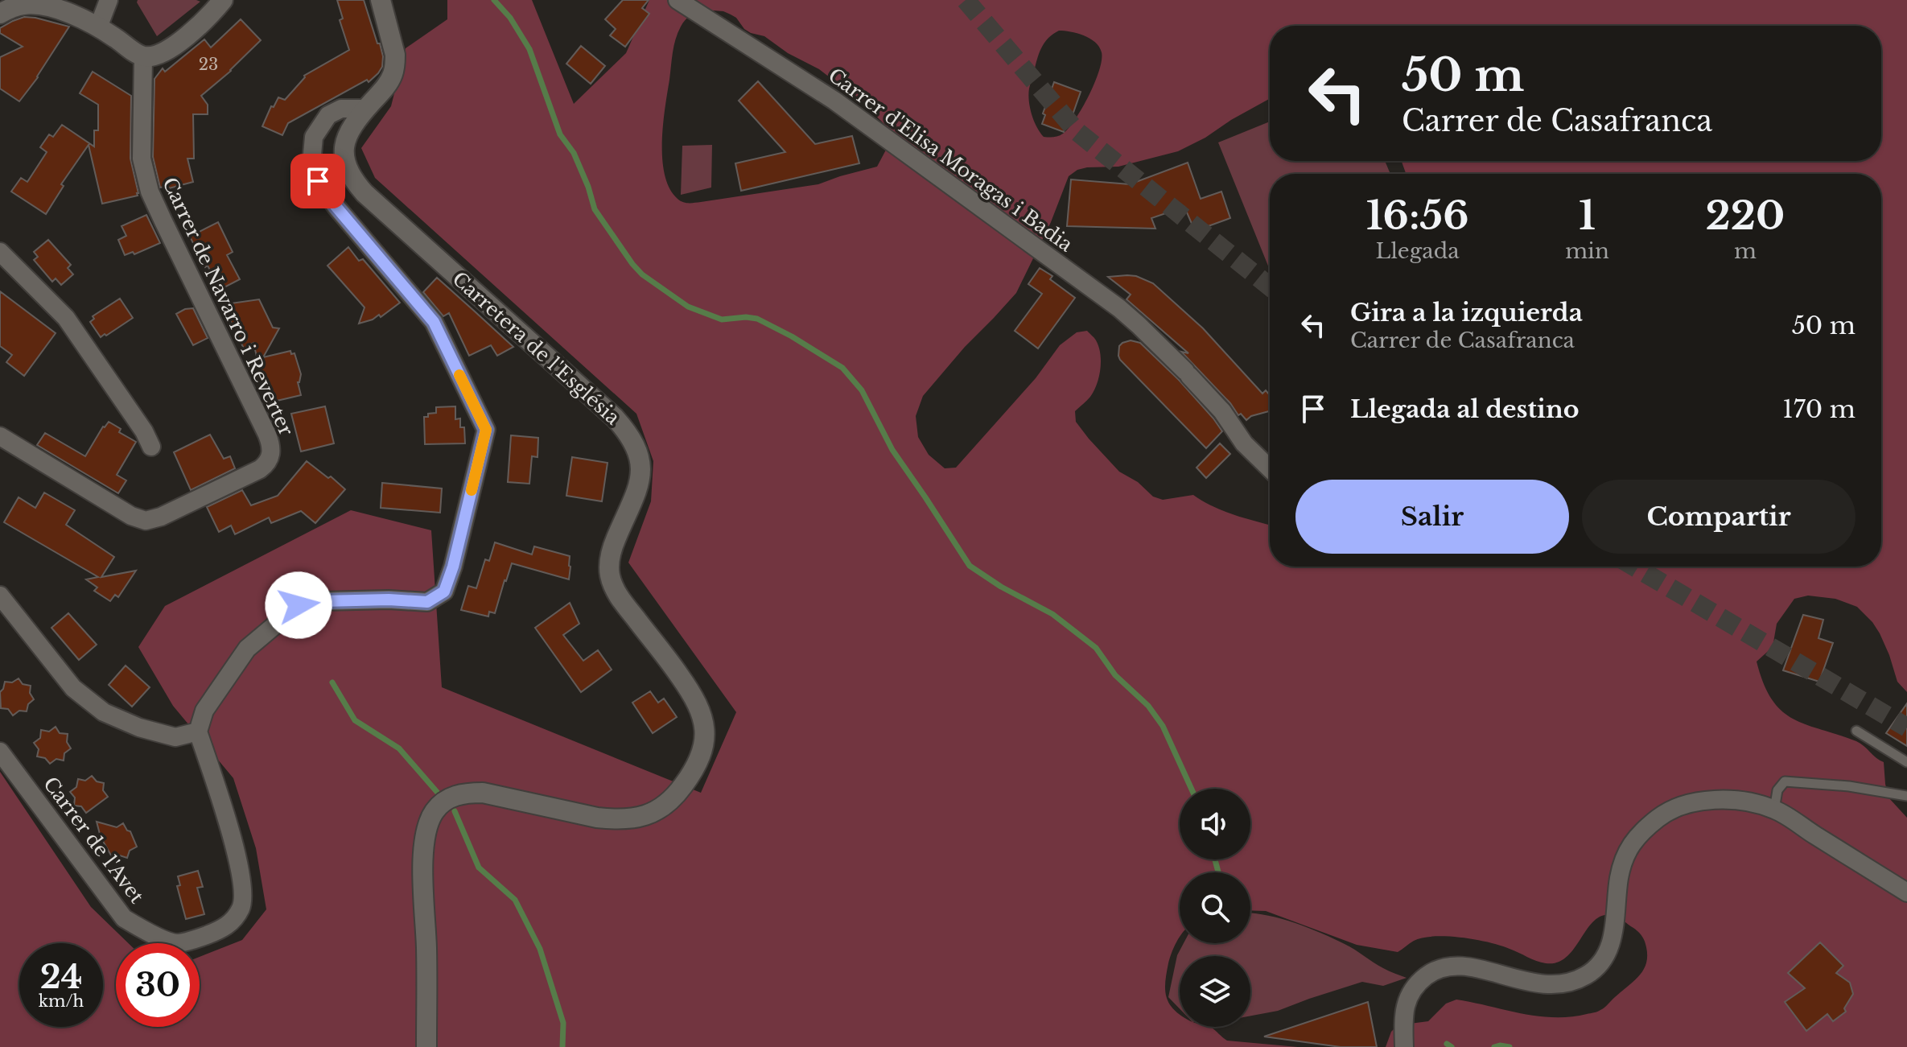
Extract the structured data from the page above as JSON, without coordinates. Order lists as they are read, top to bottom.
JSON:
{
  "streets": {
    "main road": ["Carretera de l'Església"],
    "street": ["Carrer d'Elisa Moragas i Badia", "Carrer de Navarro i Reverter", "Carrer de l'Avet"]
  },
  "house_numbers": ["23"],
  "page": {
    "turn": ["50 m", "Carrer de Casafranca"],
    "eta": [
      "16:56",
      "Llegada",
      "1",
      "min",
      "220",
      "m"
    ],
    "list": [
      {
        "name": "Gira a la izquierda",
        "note": "Carrer de Casafranca",
        "value": "50 m"
      },
      {
        "name": "Llegada al destino",
        "value": "170 m"
      }
    ],
    "buttons": ["Salir", "Compartir"],
    "speed": "24 km/h",
    "limit": "30"
  }
}
